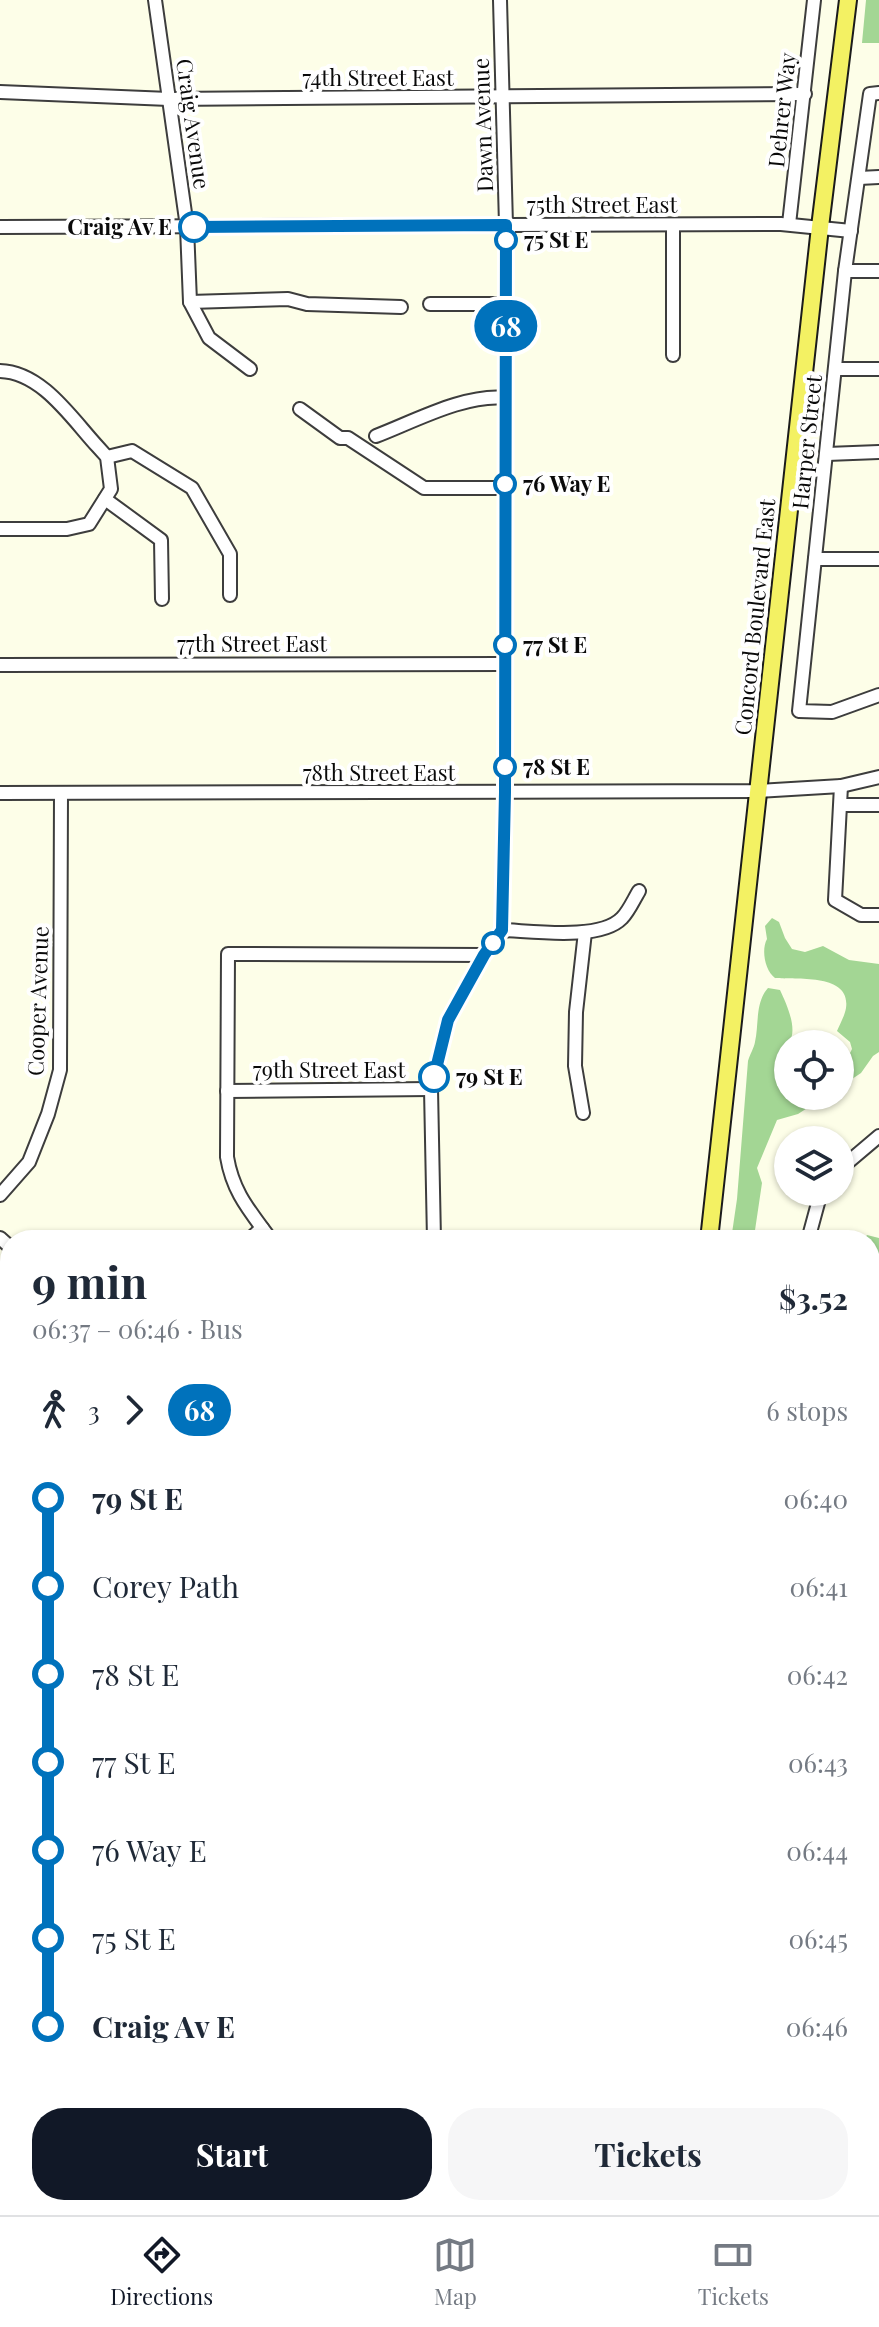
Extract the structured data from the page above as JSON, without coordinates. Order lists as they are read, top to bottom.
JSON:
{
  "streets": {
    "main road": ["Concord Boulevard East"],
    "street": [
      "74th Street East",
      "Dehrer Way",
      "Craig Avenue",
      "Dawn Avenue",
      "75th Street East",
      "Harper Street",
      "77th Street East",
      "78th Street East",
      "Cooper Avenue",
      "79th Street East"
    ]
  },
  "crossings": [
    ["74th Street East", "Dehrer Way"],
    ["74th Street East", "Craig Avenue"],
    ["74th Street East", "Dawn Avenue"],
    ["Dehrer Way", "75th Street East"],
    ["Craig Avenue", "75th Street East"],
    ["Dawn Avenue", "75th Street East"],
    ["Dawn Avenue", "77th Street East"],
    ["Dawn Avenue", "78th Street East"],
    ["75th Street East", "Harper Street"],
    ["75th Street East", "Concord Boulevard East"],
    ["Concord Boulevard East", "78th Street East"],
    ["78th Street East", "Cooper Avenue"]
  ],
  "places": [
    "Craig Av E",
    "75 St E",
    "76 Way E",
    "77 St E",
    "78 St E",
    "79 St E"
  ],
  "lines": ["bus line 68"],
  "page": {
    "on_map": "68",
    "heading": ["9 min", "06:37 – 06:46 · Bus", "$3.52"],
    "legs": ["3", "68", "6 stops"],
    "list": [
      {
        "name": "79 St E",
        "value": "06:40"
      },
      {
        "name": "Corey Path",
        "value": "06:41"
      },
      {
        "name": "78 St E",
        "value": "06:42"
      },
      {
        "name": "77 St E",
        "value": "06:43"
      },
      {
        "name": "76 Way E",
        "value": "06:44"
      },
      {
        "name": "75 St E",
        "value": "06:45"
      },
      {
        "name": "Craig Av E",
        "value": "06:46"
      }
    ],
    "buttons": ["Start", "Tickets"],
    "tabs": ["Directions", "Map", "Tickets"]
  }
}
